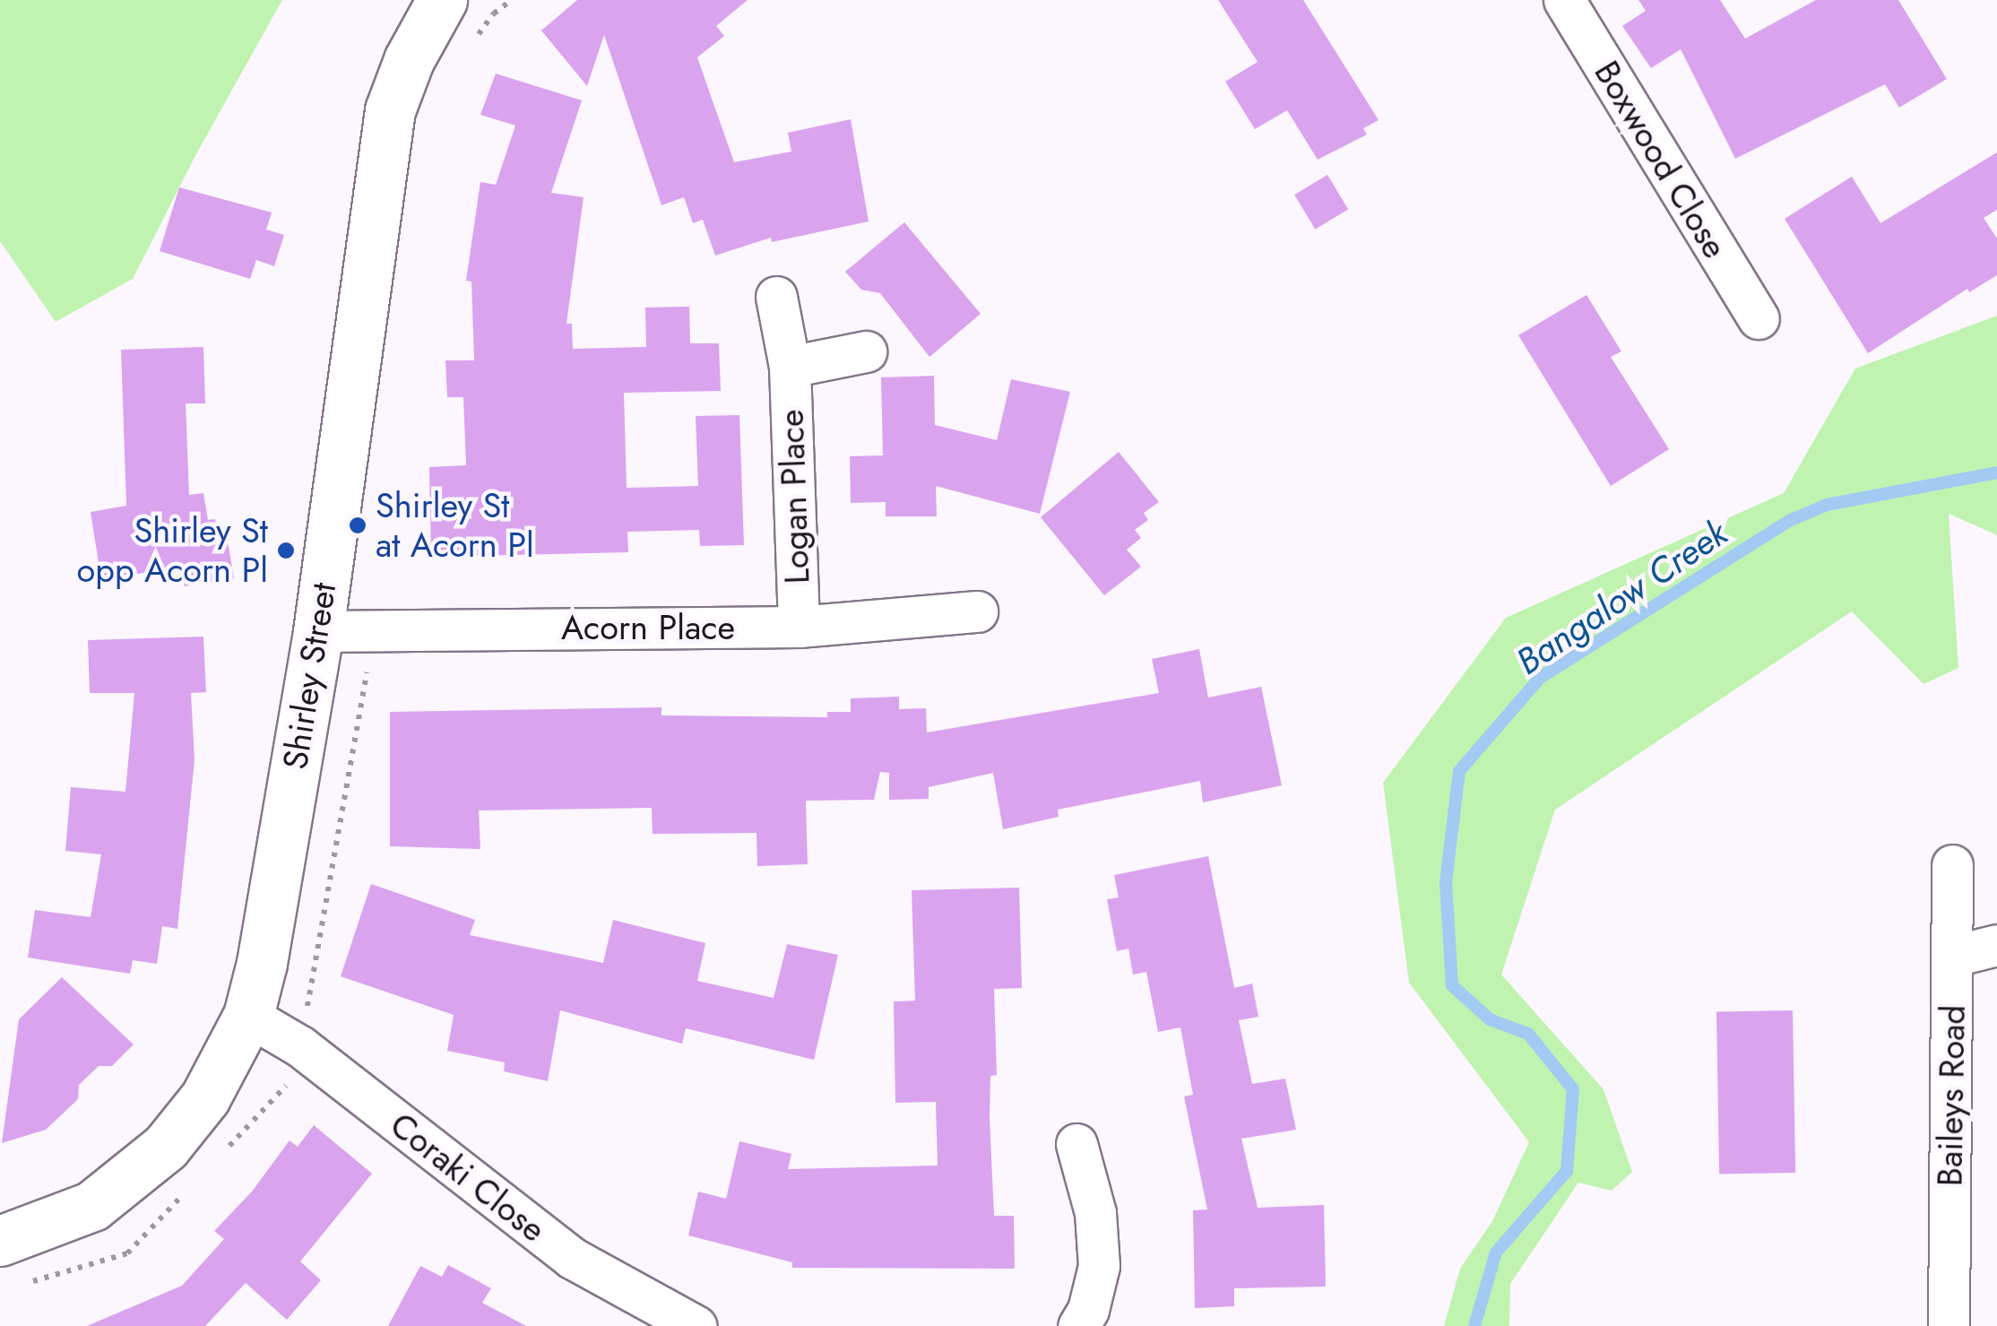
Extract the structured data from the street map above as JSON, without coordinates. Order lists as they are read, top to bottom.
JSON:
{
  "streets": {
    "street": [
      "Boxwood Close",
      "Logan Place",
      "Acorn Place",
      "Shirley Street",
      "Baileys Road",
      "Coraki Close"
    ]
  },
  "crossings": [
    ["Logan Place", "Acorn Place"],
    ["Acorn Place", "Shirley Street"],
    ["Shirley Street", "Coraki Close"]
  ],
  "water": ["Bangalow Creek"],
  "places": ["Shirley St at Acorn Pl", "Shirley St opp Acorn Pl"]
}
